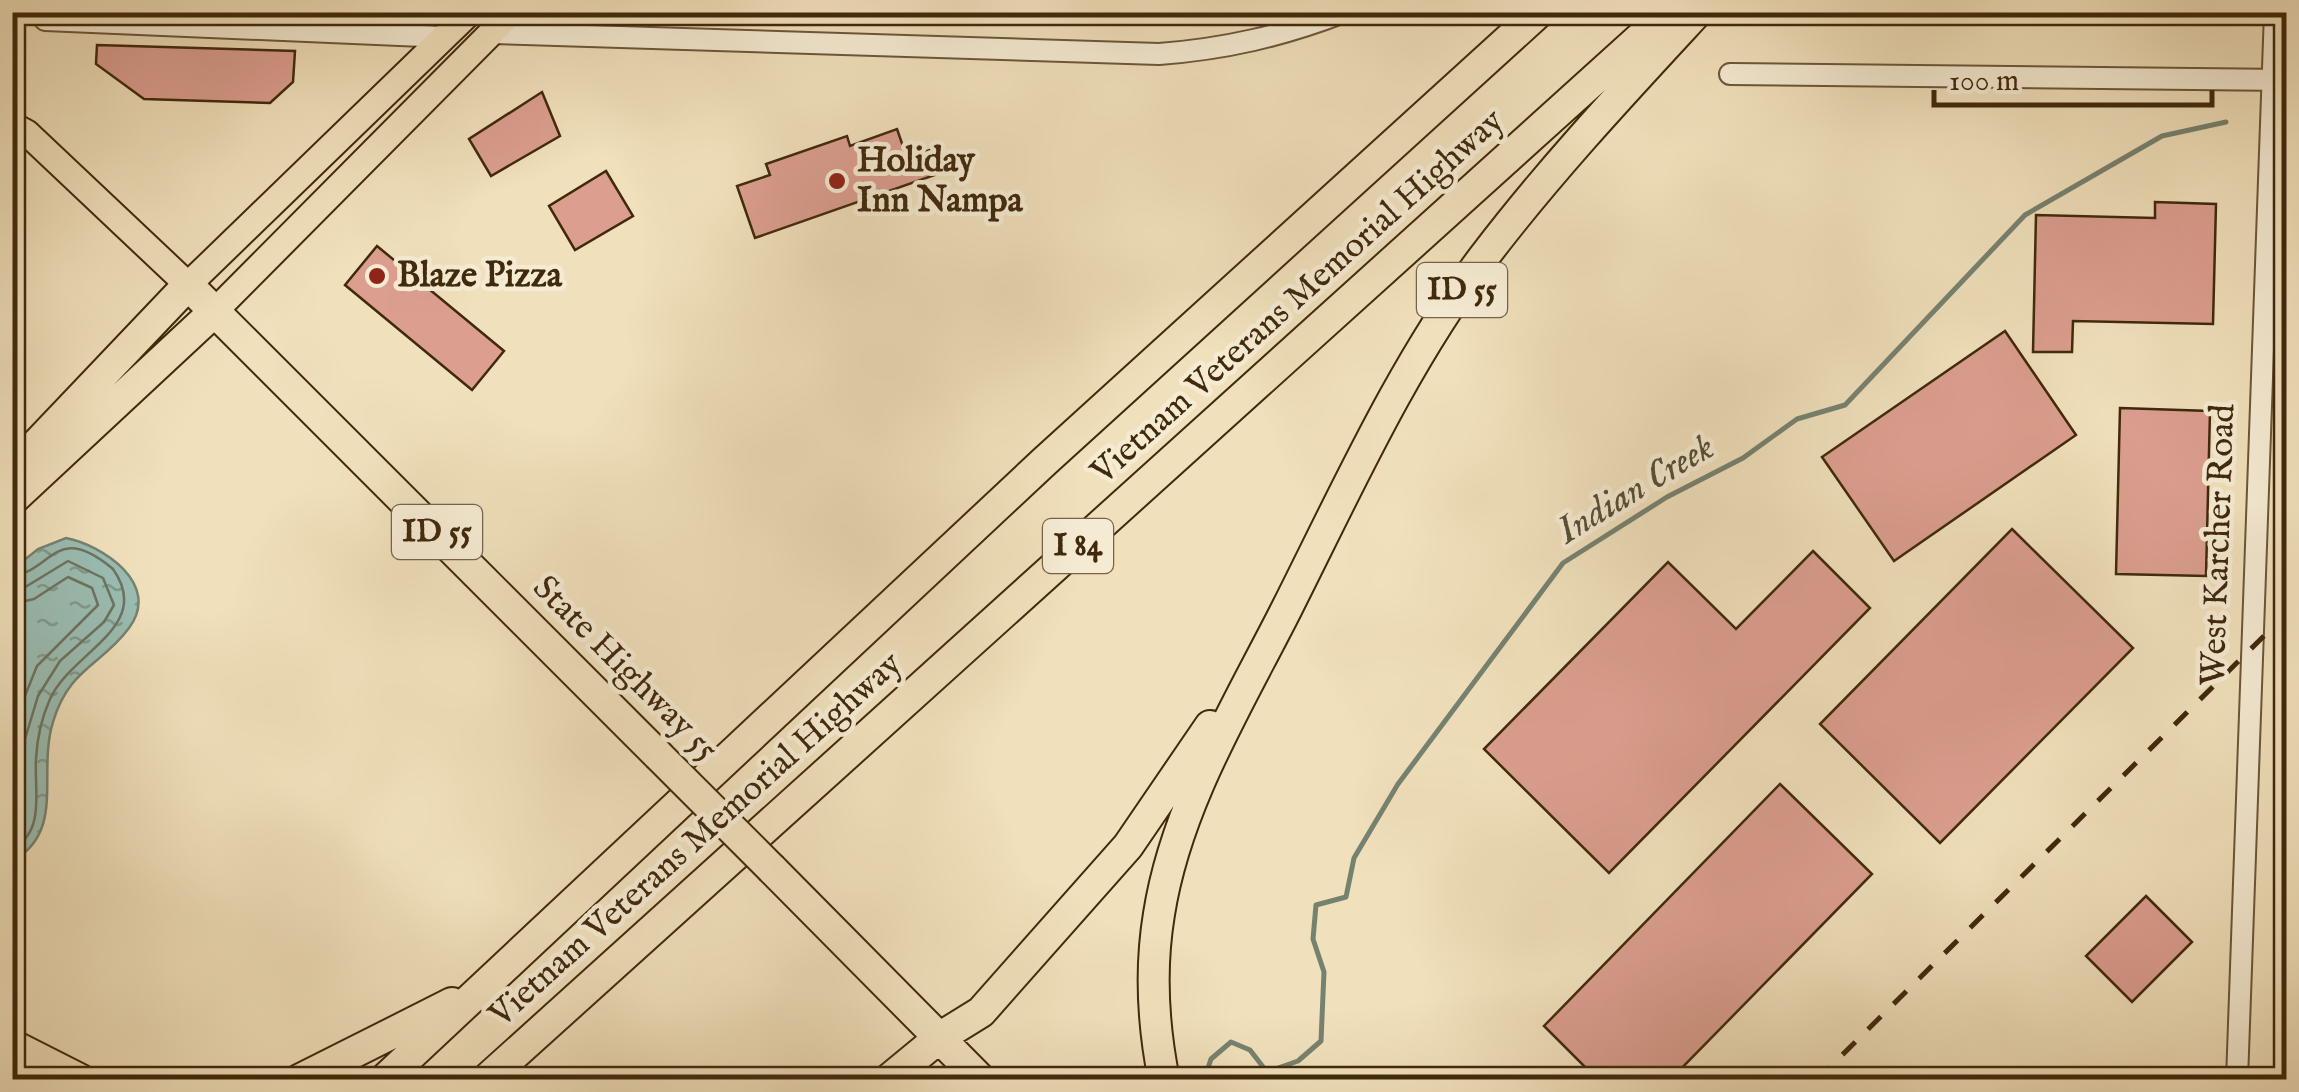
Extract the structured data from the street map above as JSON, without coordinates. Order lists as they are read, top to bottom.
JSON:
{
  "streets": {
    "highway": [
      "ID 55",
      "Vietnam Veterans Memorial Highway",
      "I 84",
      "State Highway 55"
    ],
    "street": ["West Karcher Road"]
  },
  "crossings": [
    ["Vietnam Veterans Memorial Highway", "I 84"]
  ],
  "water": ["Indian Creek"],
  "places": ["Holiday Inn Nampa", "Blaze Pizza"],
  "scale_bar": "100 m"
}
